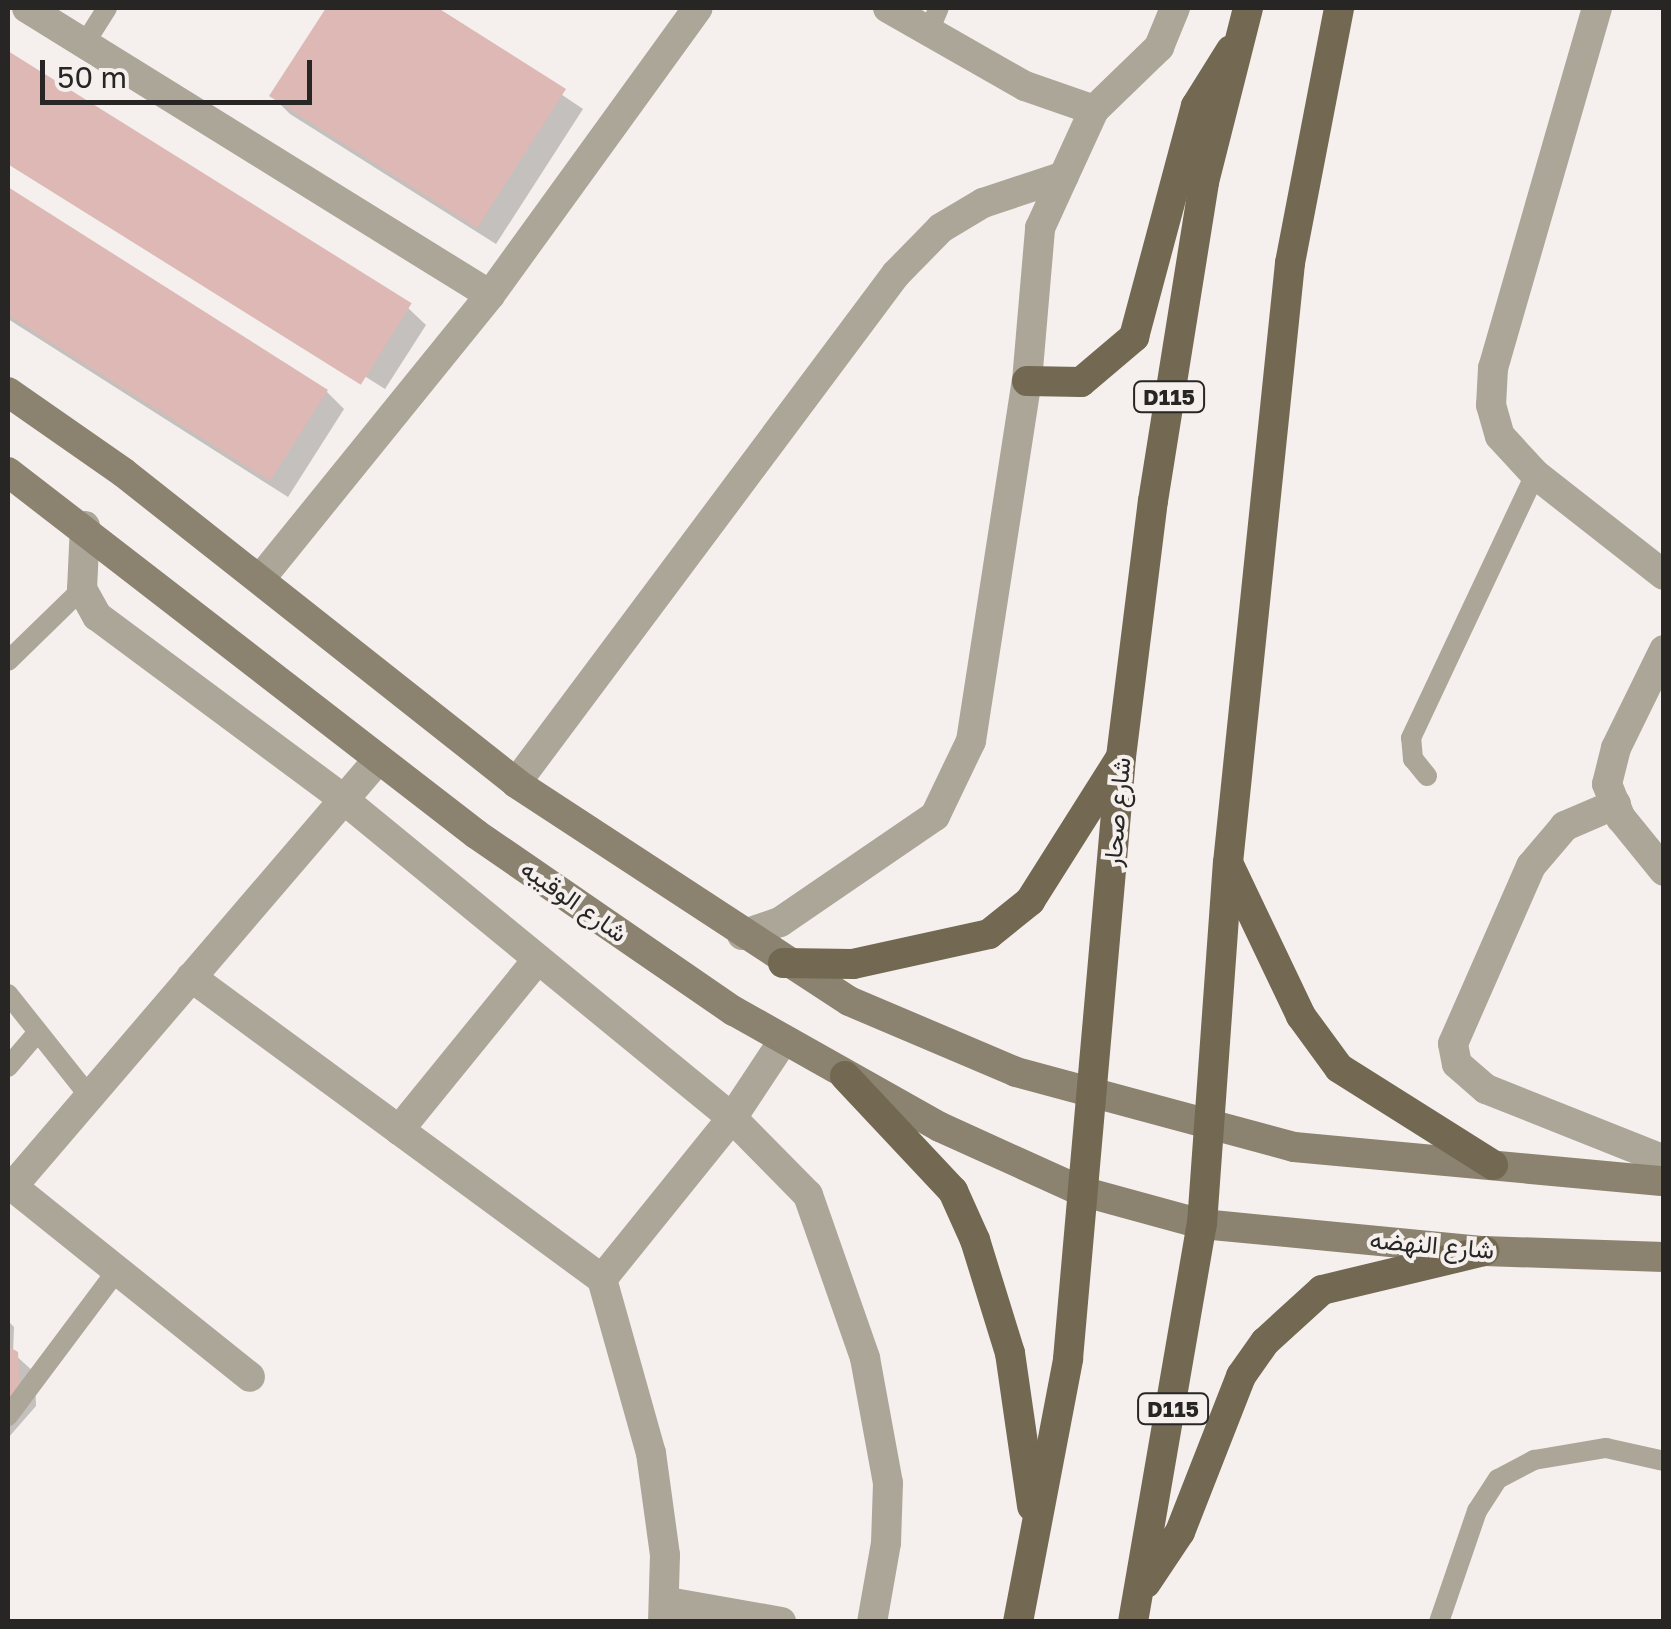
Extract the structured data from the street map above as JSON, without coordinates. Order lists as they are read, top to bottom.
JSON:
{
  "streets": {
    "main road": [
      "D115",
      "شارع صحار",
      "شارع الوقيبه",
      "شارع النهضه"
    ]
  },
  "crossings": [
    ["D115", "شارع الوقيبه"],
    ["D115", "شارع النهضه"],
    ["شارع صحار", "شارع الوقيبه"],
    ["شارع الوقيبه", "شارع النهضه"]
  ],
  "scale_bar": "50 m"
}
